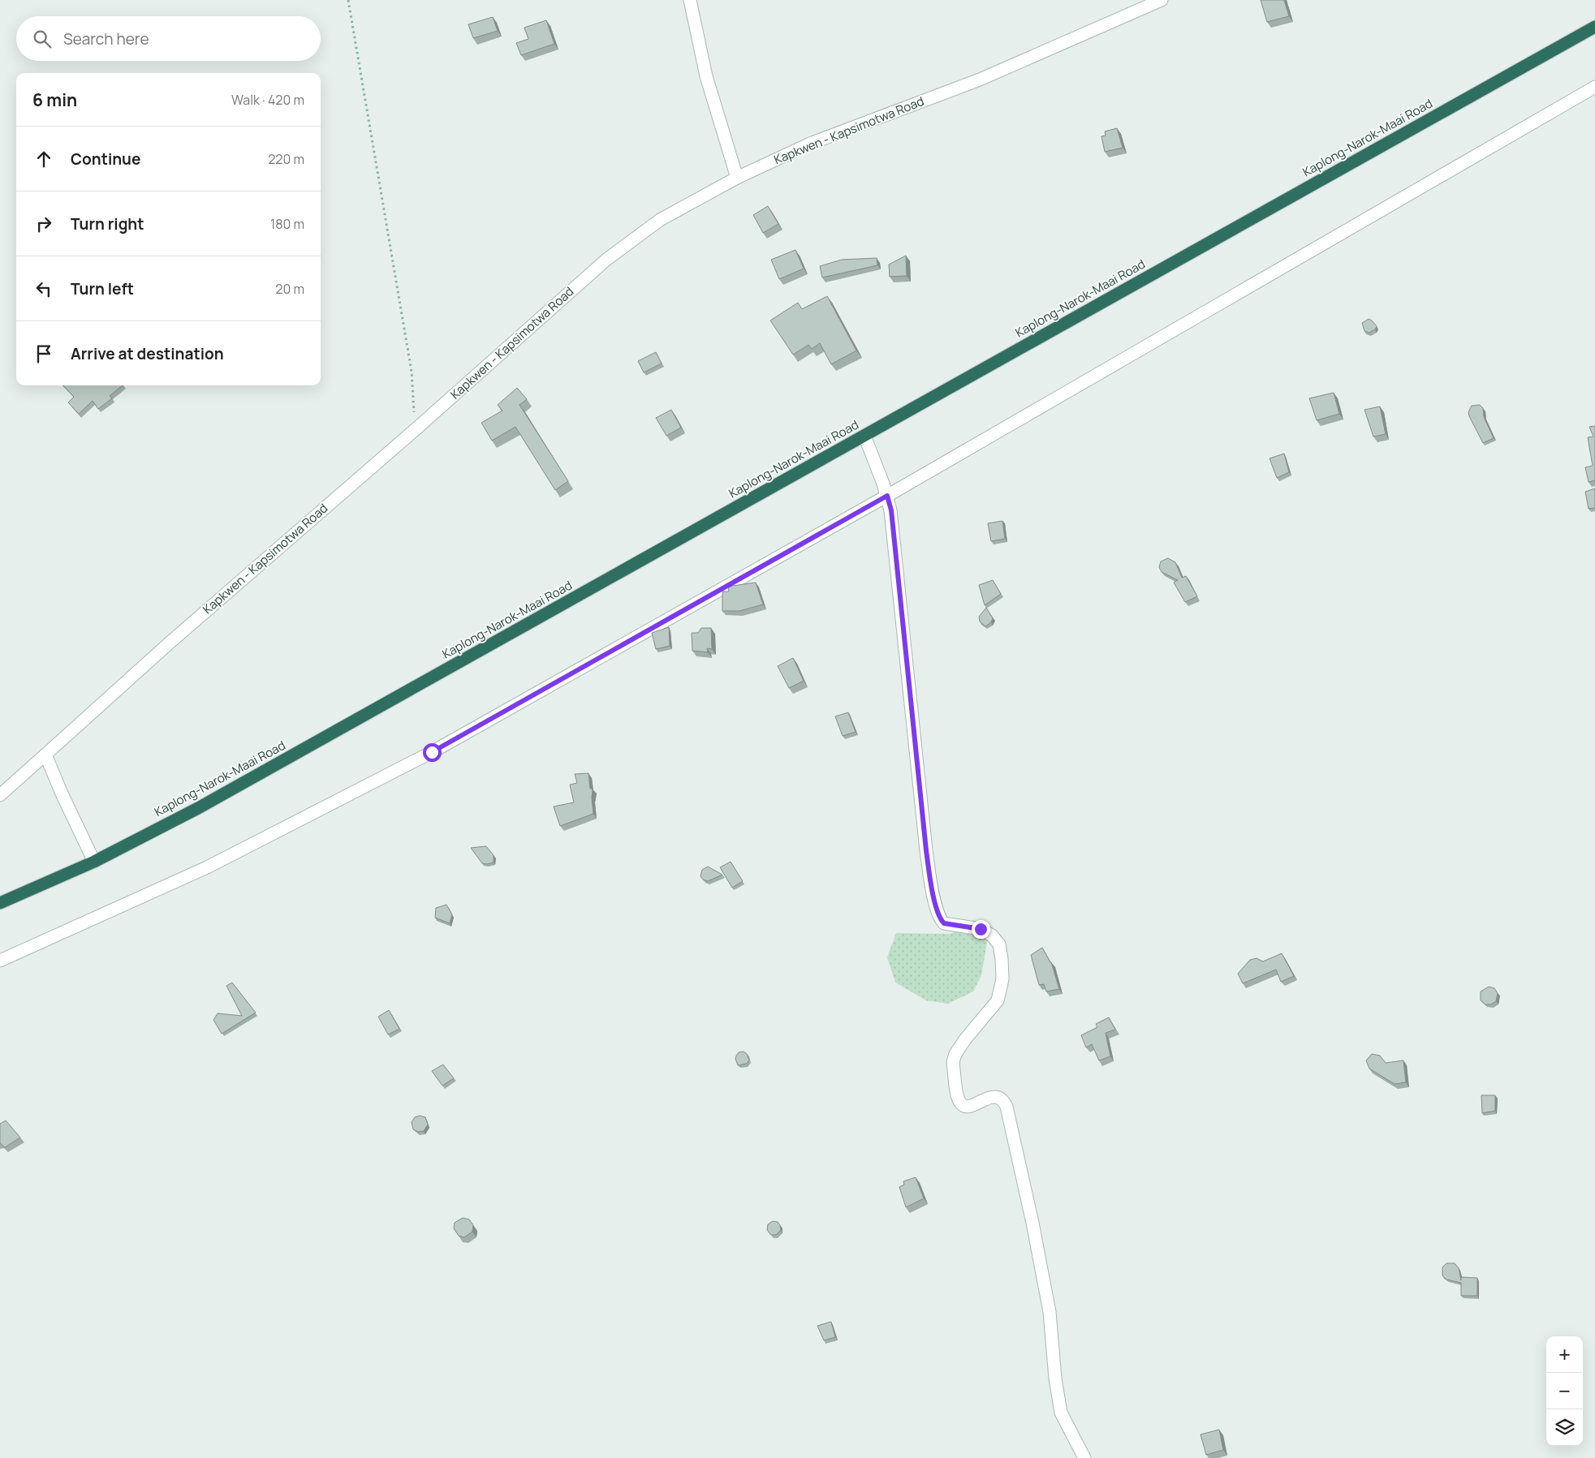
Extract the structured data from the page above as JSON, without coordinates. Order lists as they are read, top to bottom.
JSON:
{
  "streets": {
    "highway": ["Kaplong-Narok-Maai Road"],
    "street": ["Kapkwen - Kapsimotwa Road"]
  },
  "page": {
    "search": "Search here",
    "heading": ["6 min", "Walk · 420 m"],
    "list": [
      ["Continue", "220 m"],
      ["Turn right", "180 m"],
      ["Turn left", "20 m"],
      "Arrive at destination"
    ],
    "map_buttons": ["+", "−"]
  }
}
